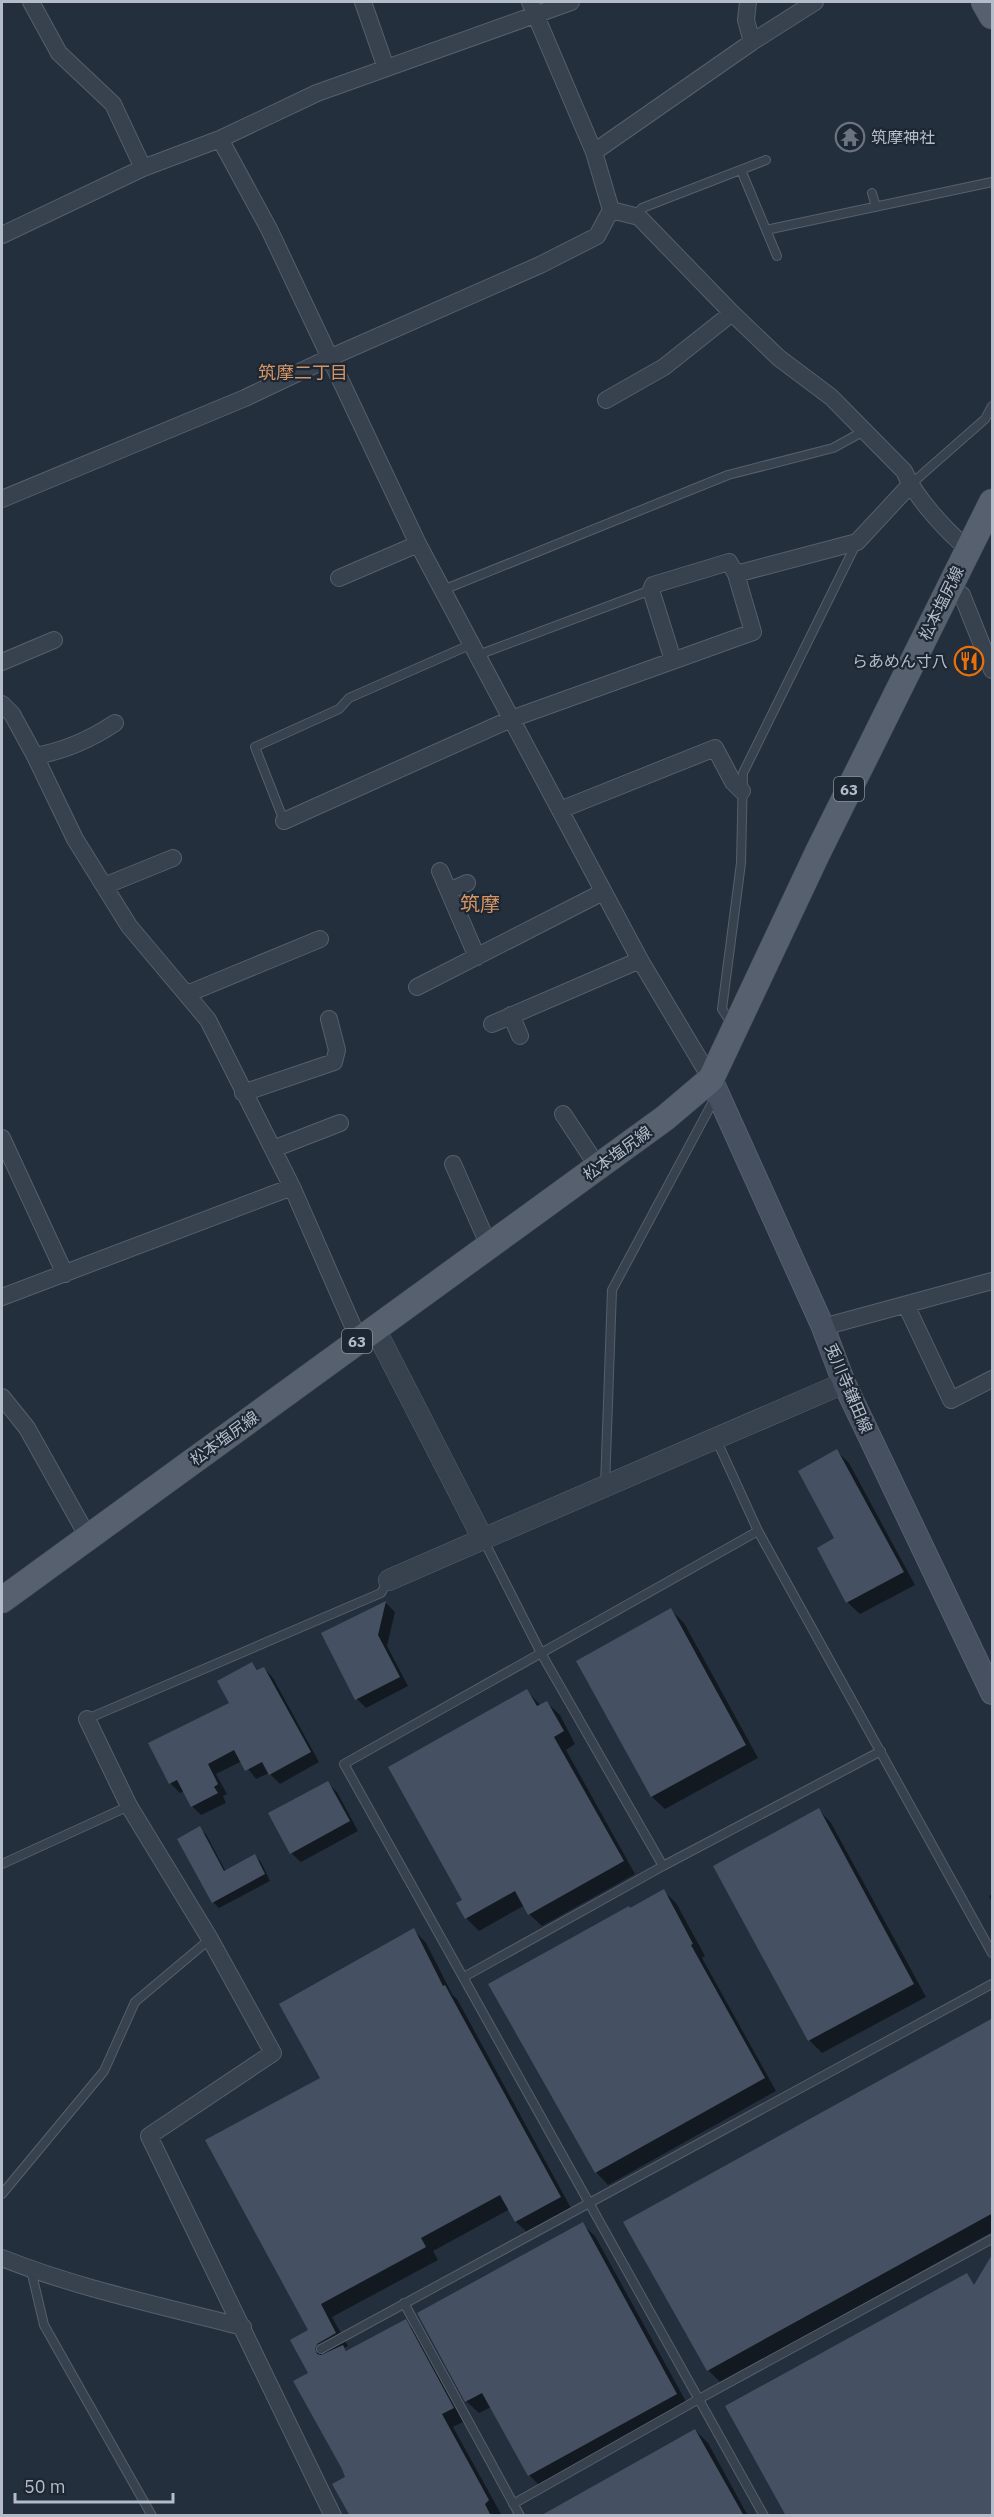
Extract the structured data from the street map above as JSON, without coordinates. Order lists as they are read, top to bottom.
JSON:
{
  "streets": {
    "main road": ["松本塩尻線", "63", "兎川寺鎌田線"]
  },
  "crossings": [
    ["松本塩尻線", "兎川寺鎌田線"]
  ],
  "districts": ["筑摩二丁目", "筑摩"],
  "places": {
    "temple": ["筑摩神社"],
    "restaurant": ["らあめん寸八"]
  },
  "scale_bar": "50 m"
}
